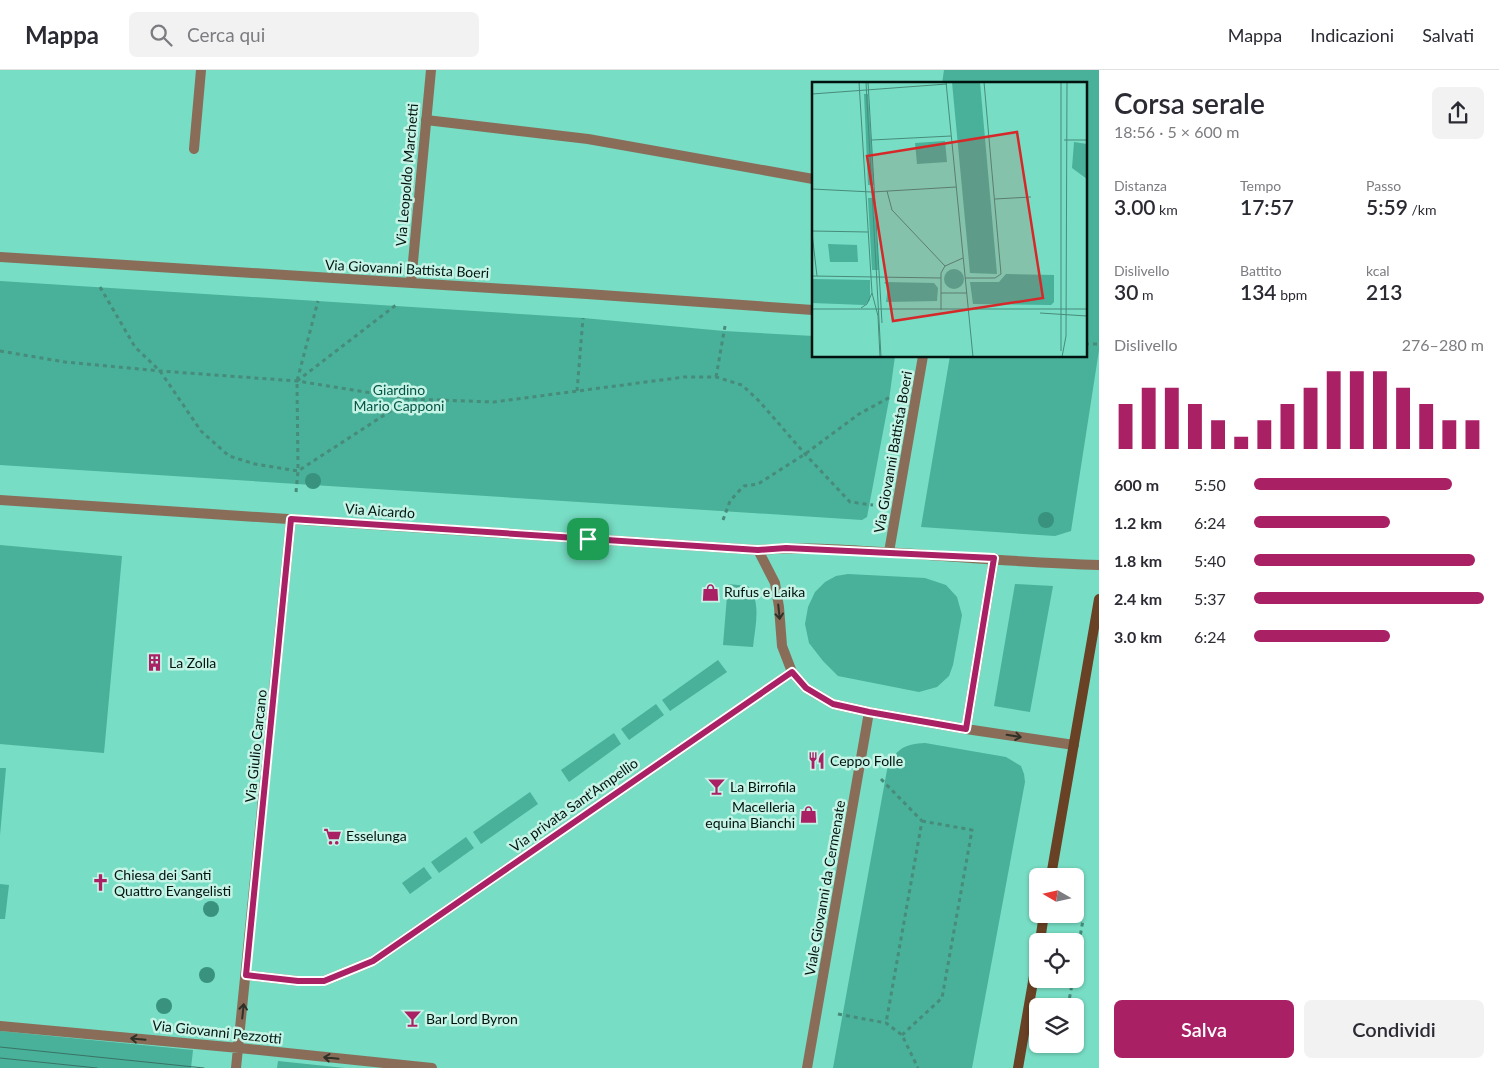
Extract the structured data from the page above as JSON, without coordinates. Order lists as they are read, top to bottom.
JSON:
{
  "streets": {
    "street": [
      "Via Leopoldo Marchetti",
      "Via Giovanni Battista Boeri",
      "Via Aicardo",
      "Via Giulio Carcano",
      "Via privata Sant'Ampellio",
      "Viale Giovanni da Cermenate",
      "Via Giovanni Pezzotti"
    ]
  },
  "crossings": [
    ["Via Leopoldo Marchetti", "Via Giovanni Battista Boeri"],
    ["Via Giovanni Battista Boeri", "Via Aicardo"],
    ["Via Aicardo", "Via Giulio Carcano"],
    ["Via Giulio Carcano", "Via privata Sant'Ampellio"],
    ["Via Giulio Carcano", "Via Giovanni Pezzotti"]
  ],
  "one_way": ["Via Giovanni Pezzotti"],
  "parks": ["Giardino Mario Capponi"],
  "places": {
    "shop": ["Rufus e Laika", "Macelleria equina Bianchi"],
    "building": ["La Zolla"],
    "restaurant": ["Ceppo Folle"],
    "bar": ["La Birrofila", "Bar Lord Byron"],
    "supermarket": ["Esselunga"],
    "church": ["Chiesa dei Santi Quattro Evangelisti"]
  },
  "north": "left",
  "page": {
    "header": "Mappa",
    "search": "Cerca qui",
    "nav": ["Mappa", "Indicazioni", "Salvati"],
    "heading": ["Corsa serale", "18:56 · 5 × 600 m"],
    "stats": [
      ["Distanza", "3.00 km"],
      ["Tempo", "17:57"],
      ["Passo", "5:59 /km"],
      ["Dislivello", "30 m"],
      ["Battito", "134 bpm"],
      ["kcal", "213"]
    ],
    "chart": ["Dislivello", "276–280 m"],
    "list": [
      {
        "name": "600 m",
        "note": "5:50"
      },
      {
        "name": "1.2 km",
        "note": "6:24"
      },
      {
        "name": "1.8 km",
        "note": "5:40"
      },
      {
        "name": "2.4 km",
        "note": "5:37"
      },
      {
        "name": "3.0 km",
        "note": "6:24"
      }
    ],
    "buttons": ["Salva", "Condividi"]
  }
}
